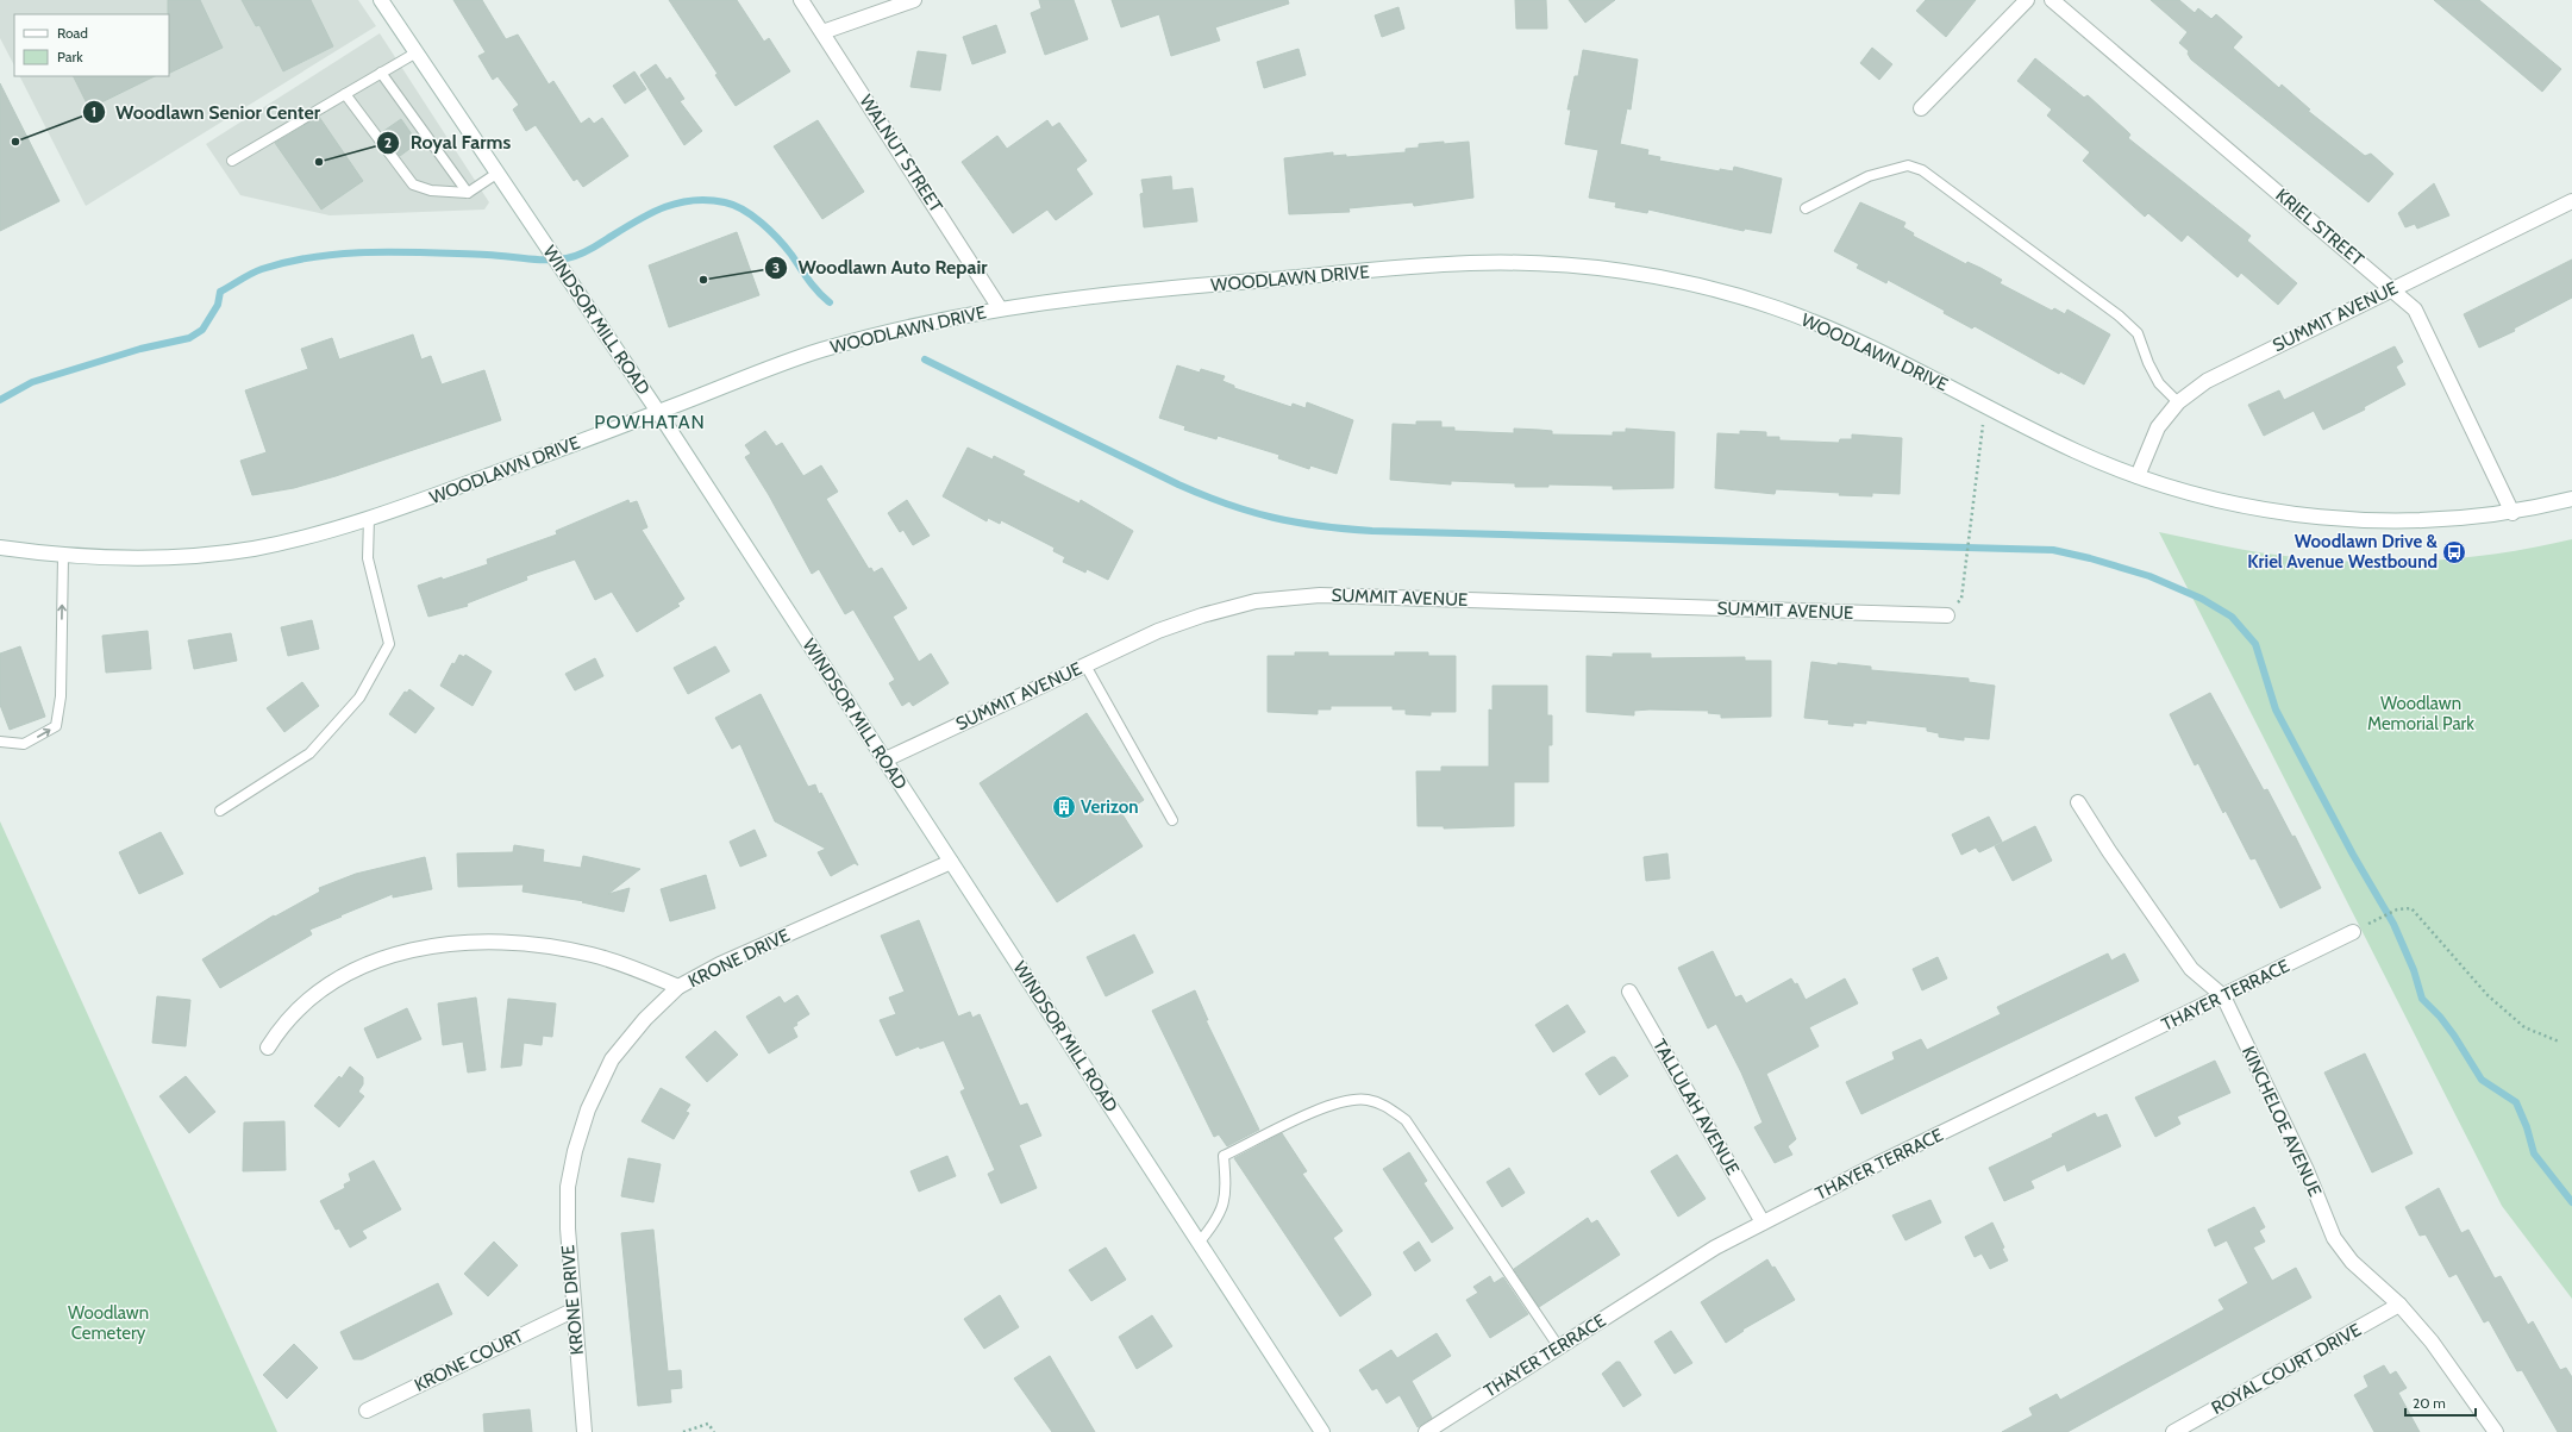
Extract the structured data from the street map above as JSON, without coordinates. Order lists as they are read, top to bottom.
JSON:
{
  "streets": {
    "street": [
      "WALNUT STREET",
      "KRIEL STREET",
      "WOODLAWN DRIVE",
      "SUMMIT AVENUE",
      "WINDSOR MILL ROAD",
      "KRONE DRIVE",
      "THAYER TERRACE",
      "TALLULAH AVENUE",
      "KINCHELOE AVENUE",
      "KRONE COURT",
      "ROYAL COURT DRIVE"
    ]
  },
  "crossings": [
    ["WALNUT STREET", "WOODLAWN DRIVE"],
    ["KRIEL STREET", "WOODLAWN DRIVE"],
    ["KRIEL STREET", "SUMMIT AVENUE"],
    ["WOODLAWN DRIVE", "SUMMIT AVENUE"],
    ["WOODLAWN DRIVE", "WINDSOR MILL ROAD"],
    ["SUMMIT AVENUE", "WINDSOR MILL ROAD"],
    ["WINDSOR MILL ROAD", "KRONE DRIVE"],
    ["KRONE DRIVE", "KRONE COURT"],
    ["THAYER TERRACE", "TALLULAH AVENUE"],
    ["THAYER TERRACE", "KINCHELOE AVENUE"],
    ["KINCHELOE AVENUE", "ROYAL COURT DRIVE"]
  ],
  "districts": ["POWHATAN"],
  "parks": ["Woodlawn Memorial Park", "Woodlawn Cemetery"],
  "places": {
    "other": ["Woodlawn Senior Center", "Royal Farms", "Woodlawn Auto Repair"],
    "bus stop": ["Woodlawn Drive & Kriel Avenue Westbound"],
    "building": ["Verizon"]
  },
  "legend": ["Road", "Park"],
  "scale_bar": "20 m"
}
